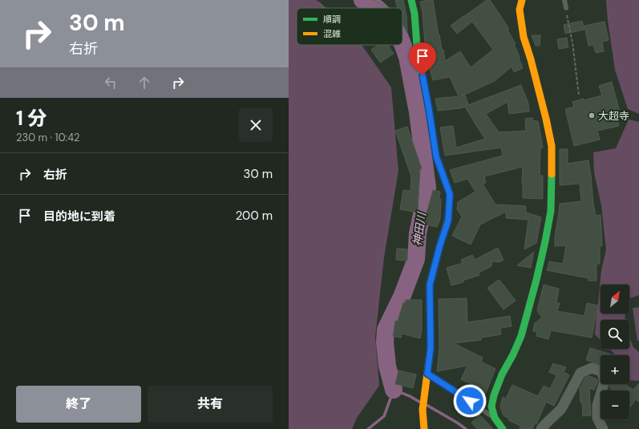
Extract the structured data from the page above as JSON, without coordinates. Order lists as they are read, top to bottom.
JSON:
{
  "water": ["神田川"],
  "places": ["大超寺"],
  "legend": ["順調", "混雑"],
  "north": "top right",
  "page": {
    "turn": ["30 m", "右折"],
    "heading": ["1 分", "230 m · 10:42"],
    "list": [
      {
        "name": "右折",
        "value": "30 m"
      },
      {
        "name": "目的地に到着",
        "value": "200 m"
      }
    ],
    "map_buttons": ["+", "−"],
    "buttons": ["終了", "共有"]
  }
}
